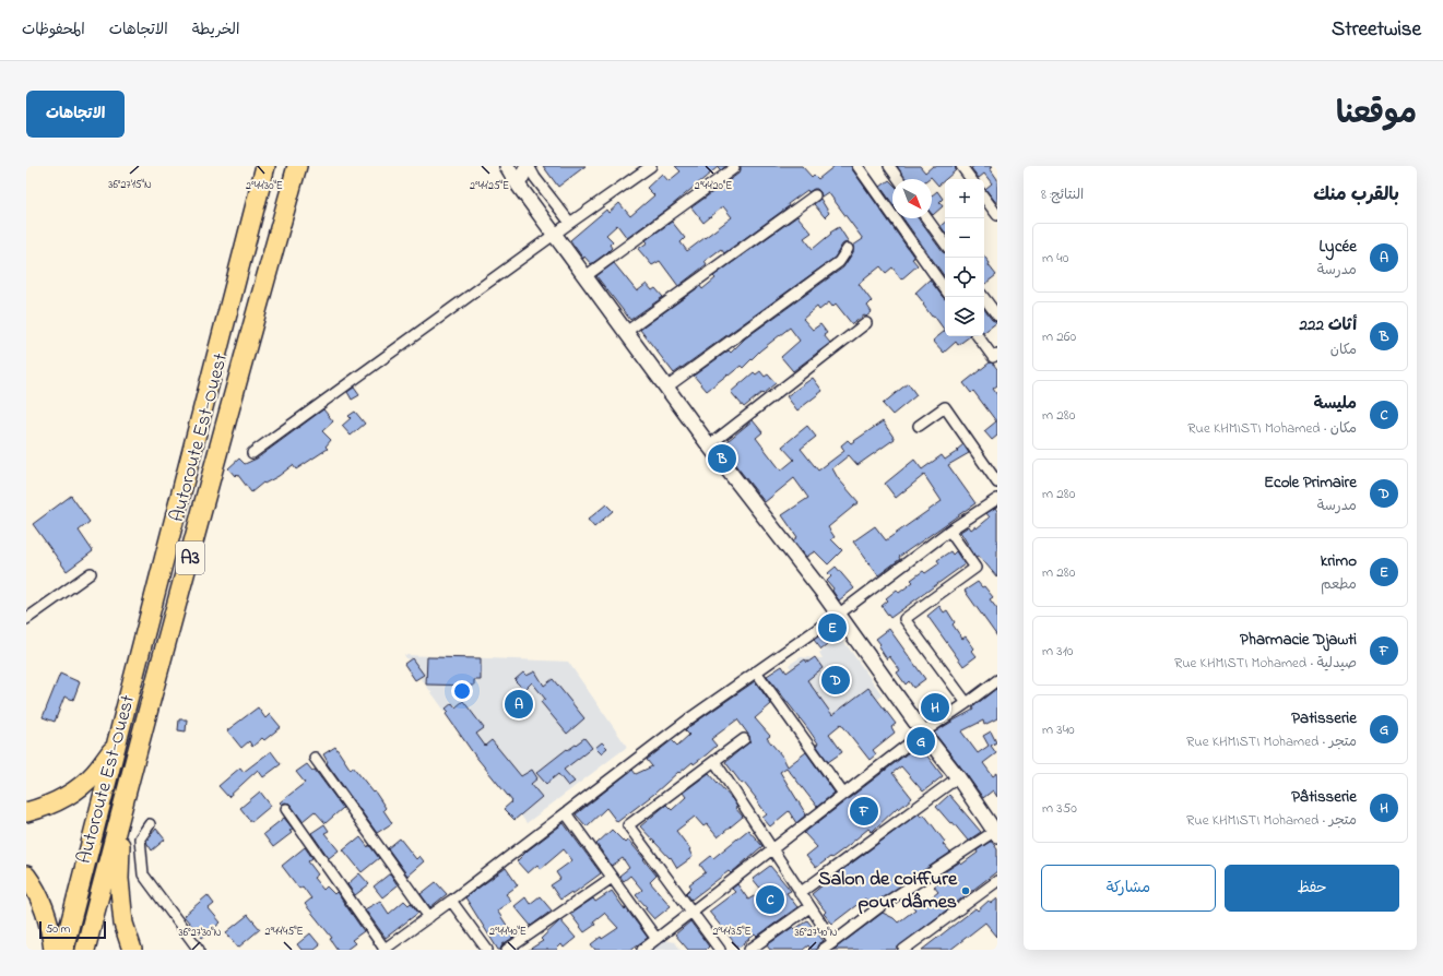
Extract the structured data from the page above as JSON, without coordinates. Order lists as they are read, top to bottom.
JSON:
{
  "streets": {
    "highway": ["Autoroute Est-Ouest", "A3"]
  },
  "places": ["Salon de coiffure pour dâmes"],
  "scale_bar": "50 m",
  "north": "bottom right",
  "page": {
    "header": "Streetwise",
    "nav": ["الخريطة", "الاتجاهات", "المحفوظات"],
    "title": "موقعنا",
    "buttons": [
      "الاتجاهات",
      ["حفظ", "مشاركة"]
    ],
    "heading": ["بالقرب منك", "النتائج: 8"],
    "map_buttons": ["+", "−"],
    "list": [
      {
        "mark": "A",
        "name": "Lycée",
        "note": "مدرسة",
        "value": "40 m"
      },
      {
        "mark": "B",
        "name": "أثاث 222",
        "note": "مكان",
        "value": "260 m"
      },
      {
        "mark": "C",
        "name": "مليسة",
        "note": "مكان · Rue KHMISTI Mohamed",
        "value": "280 m"
      },
      {
        "mark": "D",
        "name": "Ecole Primaire",
        "note": "مدرسة",
        "value": "280 m"
      },
      {
        "mark": "E",
        "name": "krimo",
        "note": "مطعم",
        "value": "280 m"
      },
      {
        "mark": "F",
        "name": "Pharmacie Djawti",
        "note": "صيدلية · Rue KHMISTI Mohamed",
        "value": "310 m"
      },
      {
        "mark": "G",
        "name": "Patisserie",
        "note": "متجر · Rue KHMISTI Mohamed",
        "value": "340 m"
      },
      {
        "mark": "H",
        "name": "Pâtisserie",
        "note": "متجر · Rue KHMISTI Mohamed",
        "value": "350 m"
      }
    ],
    "pins": [
      "B",
      "E",
      "D",
      "A",
      "H",
      "G",
      "F",
      "C"
    ],
    "scale": "50 m"
  },
  "coordinates": [
    "36°27'15\"N",
    "2°44'30\"E",
    "2°44'25\"E",
    "2°44'20\"E",
    "2°44'45\"E",
    "2°44'40\"E",
    "2°44'35\"E",
    "36°27'30\"N",
    "36°27'40\"N"
  ]
}
